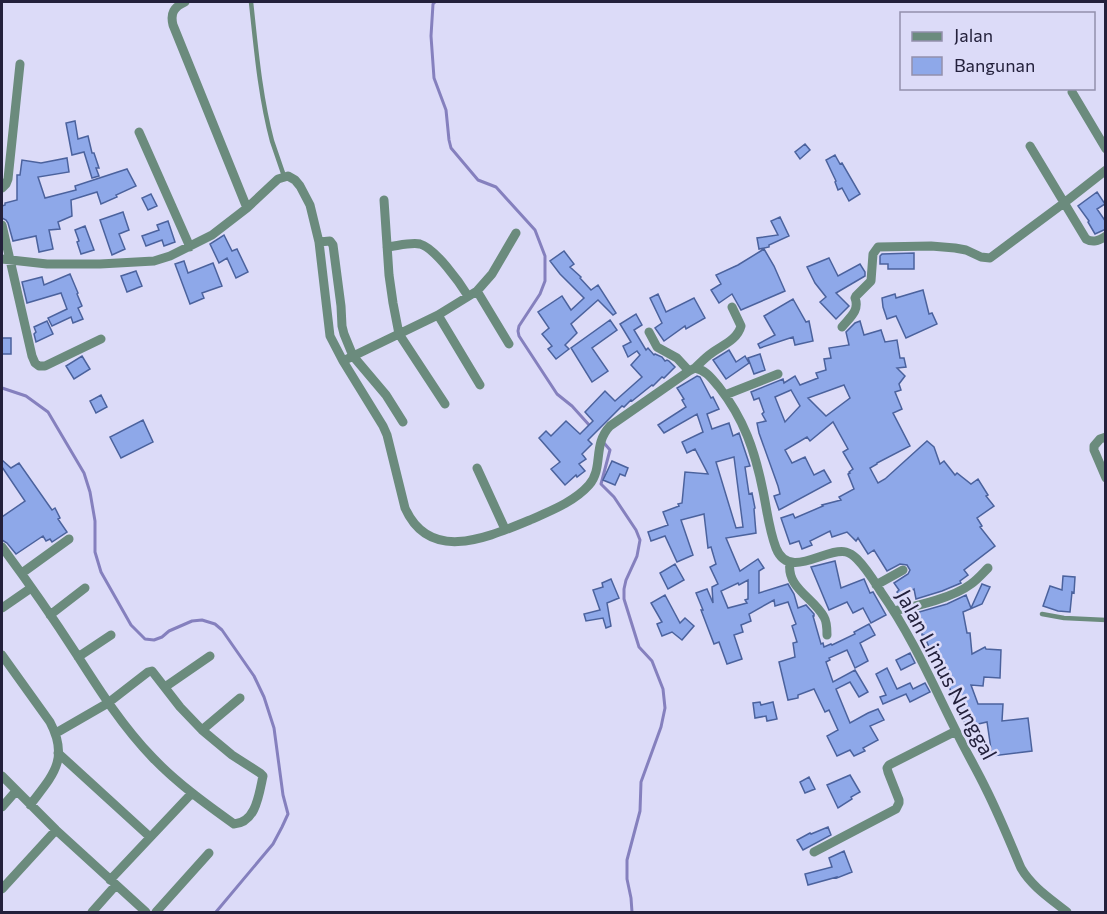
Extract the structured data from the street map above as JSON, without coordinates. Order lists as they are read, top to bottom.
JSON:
{
  "streets": {
    "street": ["Jalan Limus Nunggal"]
  },
  "legend": ["Jalan", "Bangunan"]
}
